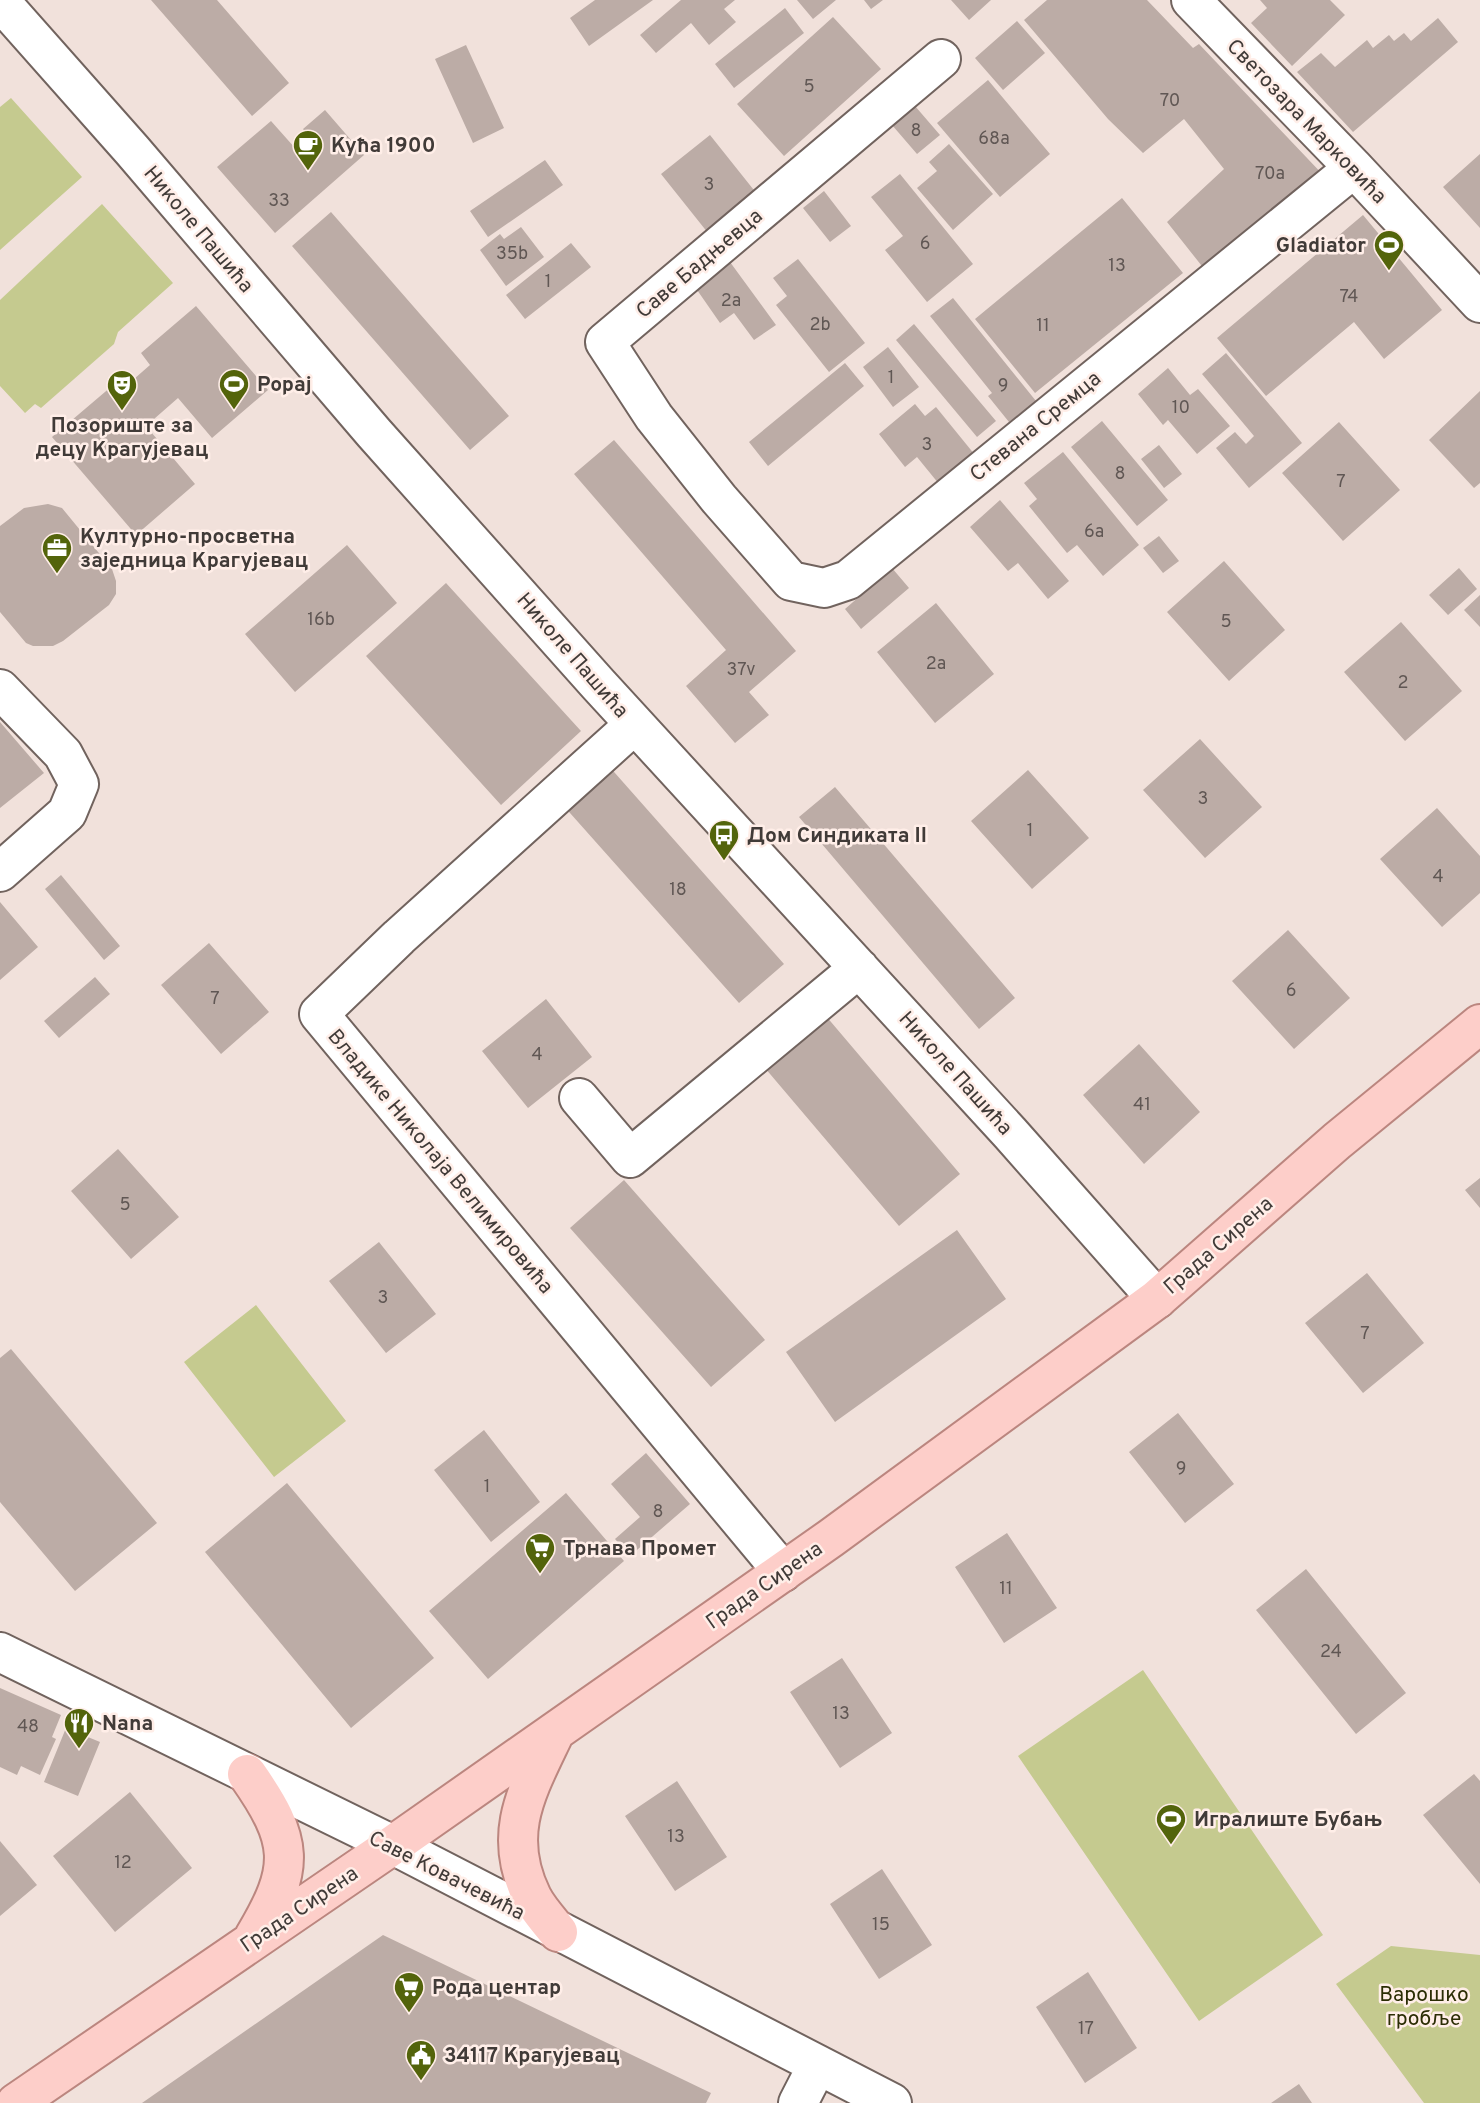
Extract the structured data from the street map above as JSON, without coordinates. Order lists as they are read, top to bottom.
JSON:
{
  "streets": {
    "main road": ["Града Сирена"],
    "street": [
      "Светозара Марковића",
      "Николе Пашића",
      "Саве Бадњевца",
      "Стевана Сремца",
      "Владике Николаја Велимировића",
      "Саве Ковачевића"
    ]
  },
  "crossings": [
    ["Светозара Марковића", "Стевана Сремца"],
    ["Николе Пашића", "Владике Николаја Велимировића"],
    ["Николе Пашића", "Града Сирена"],
    ["Саве Бадњевца", "Стевана Сремца"],
    ["Владике Николаја Велимировића", "Града Сирена"],
    ["Града Сирена", "Саве Ковачевића"]
  ],
  "parks": ["Варошко гробље"],
  "places": {
    "cafe": ["Кућа 1900"],
    "sports": ["Gladiator", "Popaj", "Игралиште Бубањ"],
    "theatre": ["Позориште за децу Крагујевац"],
    "office": ["Културно-просветна заједница Крагујевац"],
    "bus stop": ["Дом Синдиката II"],
    "supermarket": ["Трнава Промет", "Рода центар"],
    "restaurant": ["Nana"],
    "public building": ["34117 Крагујевац"]
  },
  "house_numbers": [
    "5",
    "70",
    "8",
    "68a",
    "70a",
    "3",
    "33",
    "6",
    "35b",
    "13",
    "1",
    "74",
    "2a",
    "2b",
    "11",
    "1",
    "9",
    "10",
    "3",
    "8",
    "7",
    "6a",
    "16b",
    "5",
    "2a",
    "37v",
    "2",
    "3",
    "1",
    "4",
    "18",
    "6",
    "7",
    "4",
    "41",
    "5",
    "3",
    "7",
    "9",
    "1",
    "8",
    "11",
    "24",
    "13",
    "48",
    "13",
    "12",
    "15",
    "17"
  ]
}
